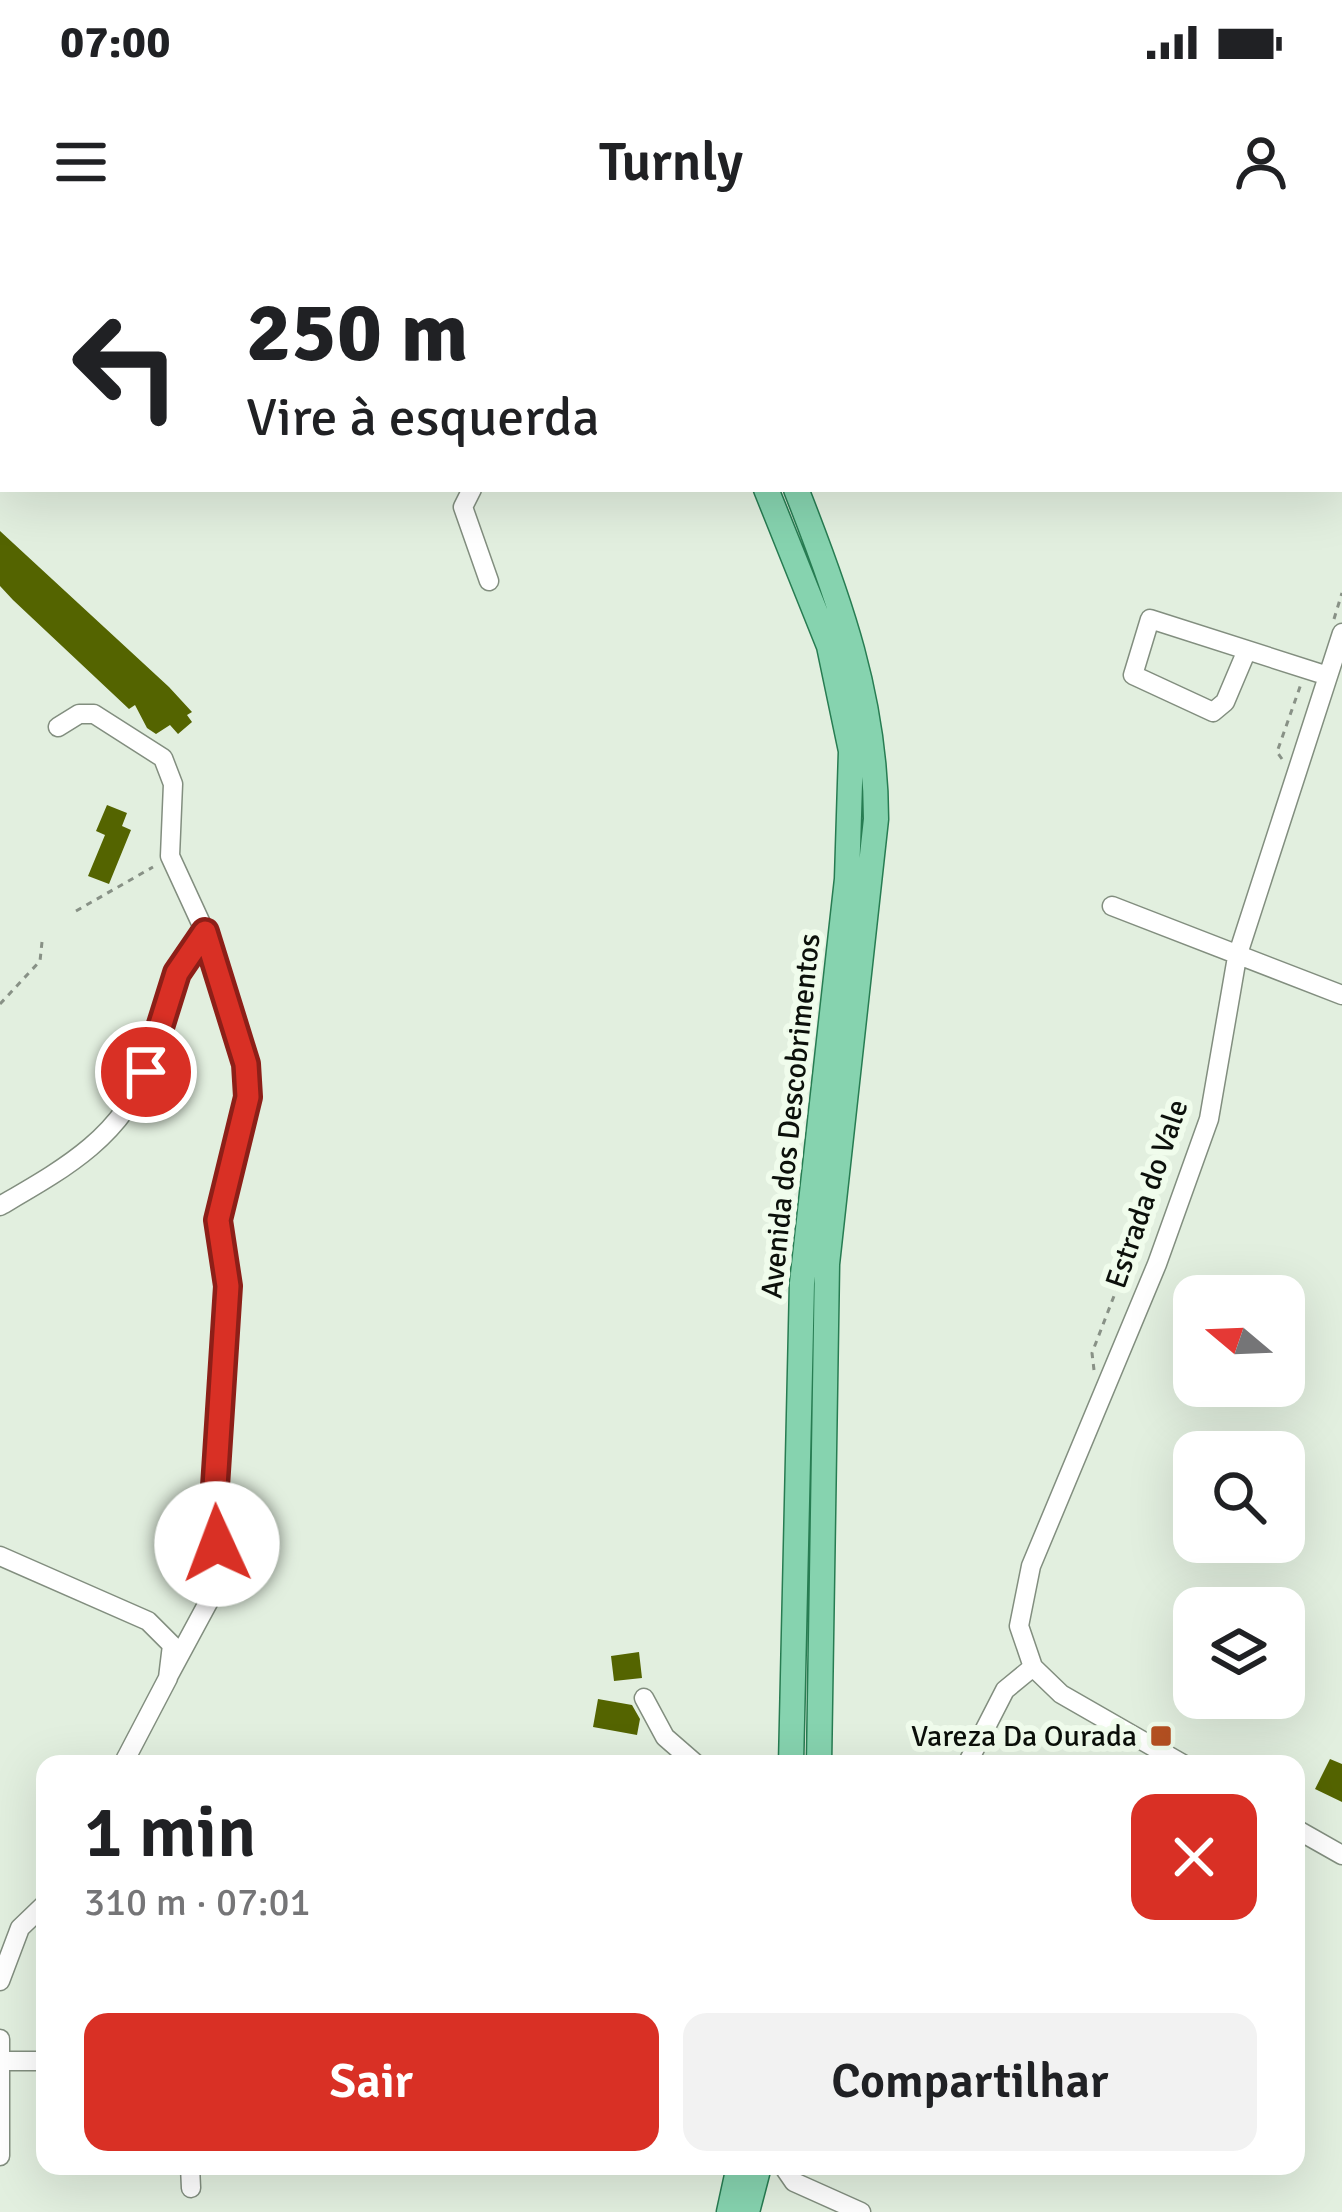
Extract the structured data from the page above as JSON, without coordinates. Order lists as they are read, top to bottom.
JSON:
{
  "streets": {
    "main road": ["Avenida dos Descobrimentos"],
    "street": ["Estrada do Vale"]
  },
  "places": {
    "transit": ["Vareza Da Ourada"]
  },
  "north": "left",
  "page": {
    "status": "07:00",
    "header": "Turnly",
    "turn": ["250 m", "Vire à esquerda"],
    "heading": ["1 min", "310 m · 07:01"],
    "buttons": ["Sair", "Compartilhar"]
  }
}
